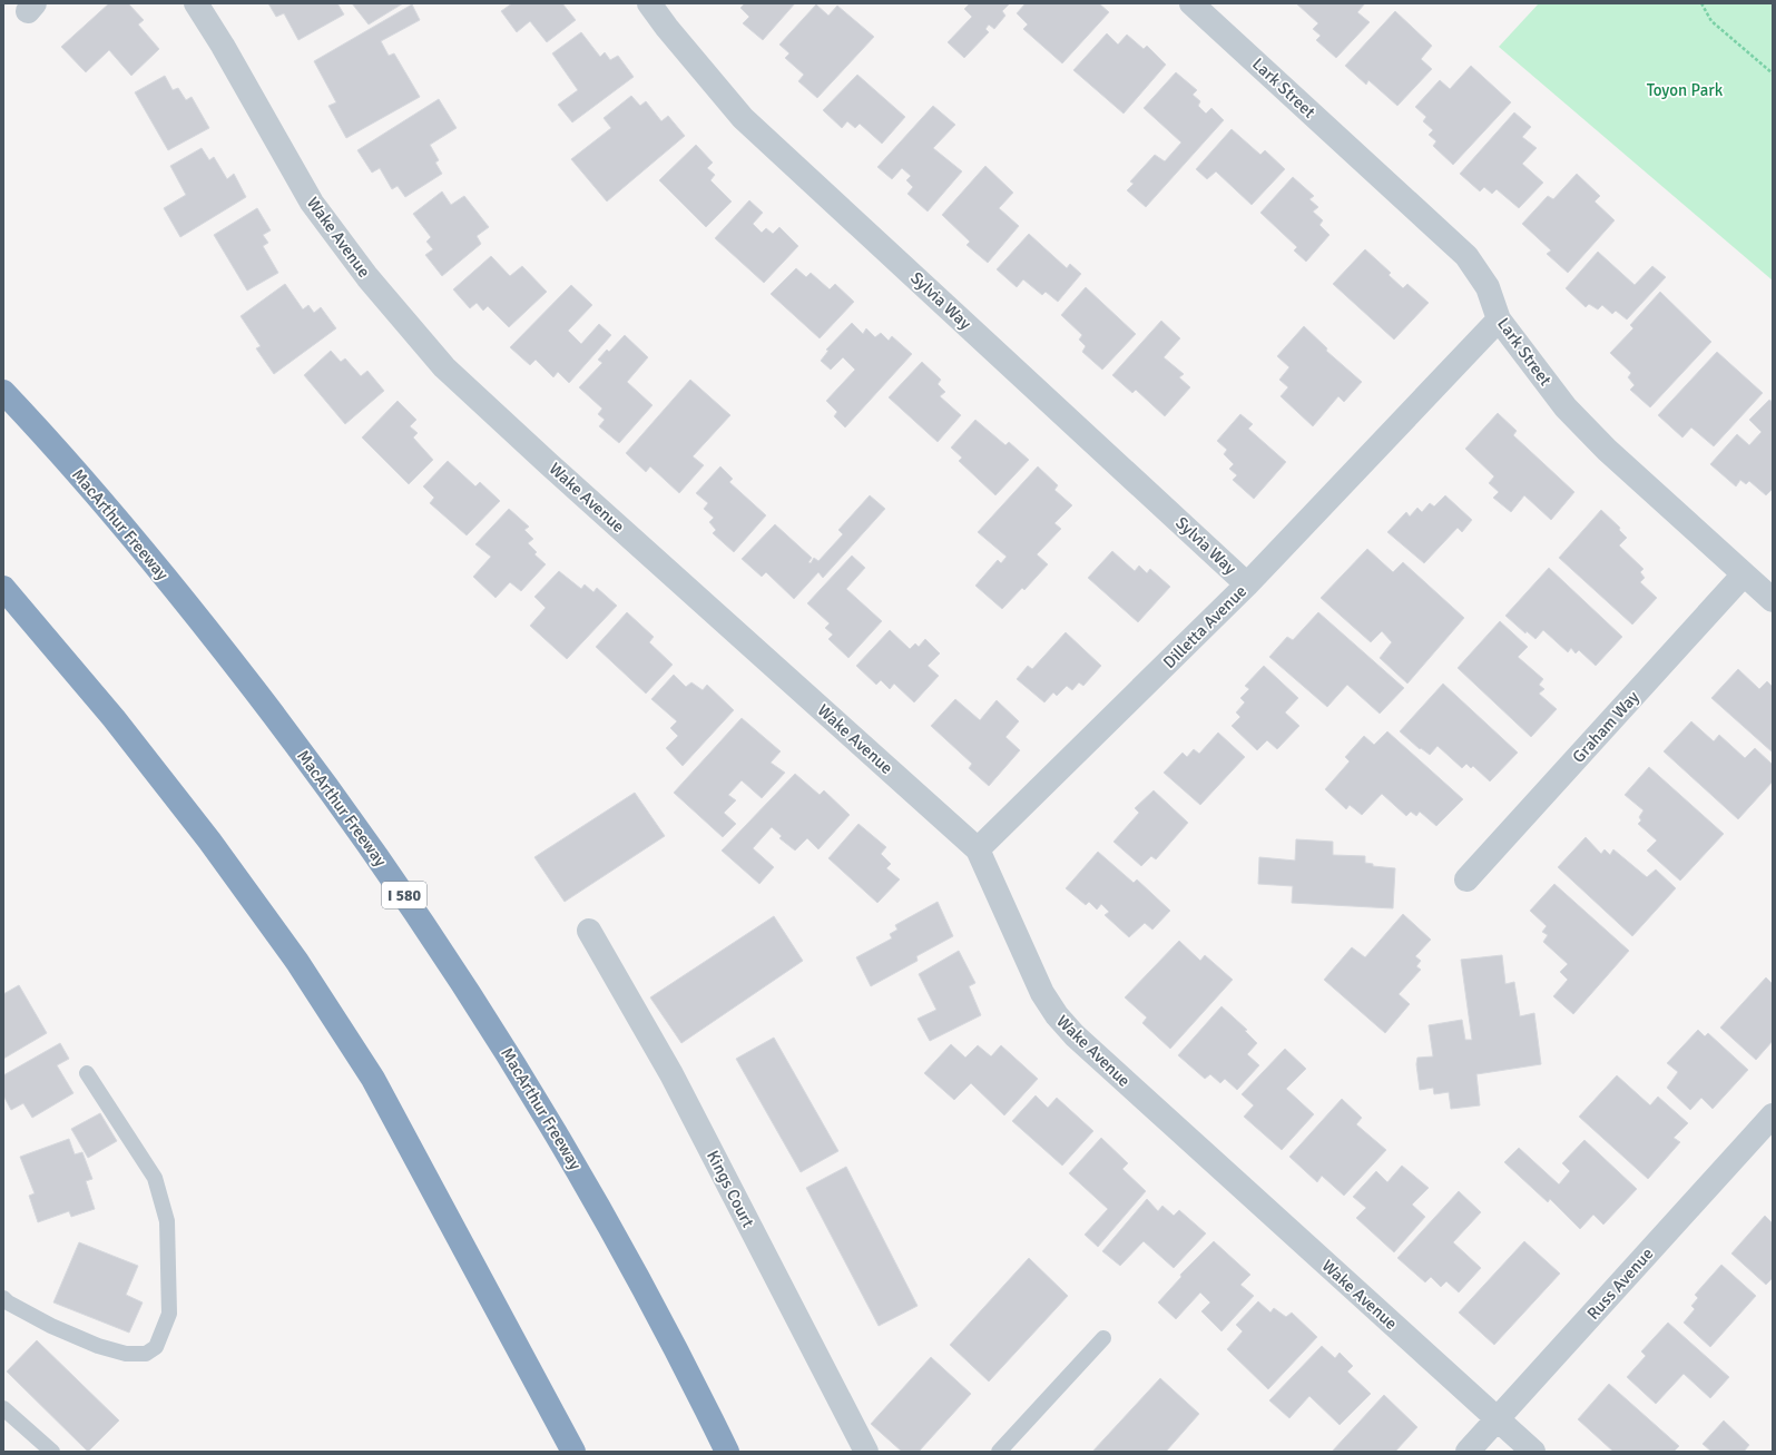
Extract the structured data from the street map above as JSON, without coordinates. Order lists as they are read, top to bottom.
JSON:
{
  "streets": {
    "highway": ["MacArthur Freeway", "I 580"],
    "street": [
      "Lark Street",
      "Wake Avenue",
      "Sylvia Way",
      "Dilletta Avenue",
      "Graham Way",
      "Kings Court",
      "Russ Avenue"
    ]
  },
  "crossings": [
    ["Lark Street", "Dilletta Avenue"],
    ["Lark Street", "Graham Way"],
    ["Wake Avenue", "Dilletta Avenue"],
    ["Wake Avenue", "Russ Avenue"],
    ["Sylvia Way", "Dilletta Avenue"]
  ],
  "parks": ["Toyon Park"]
}
